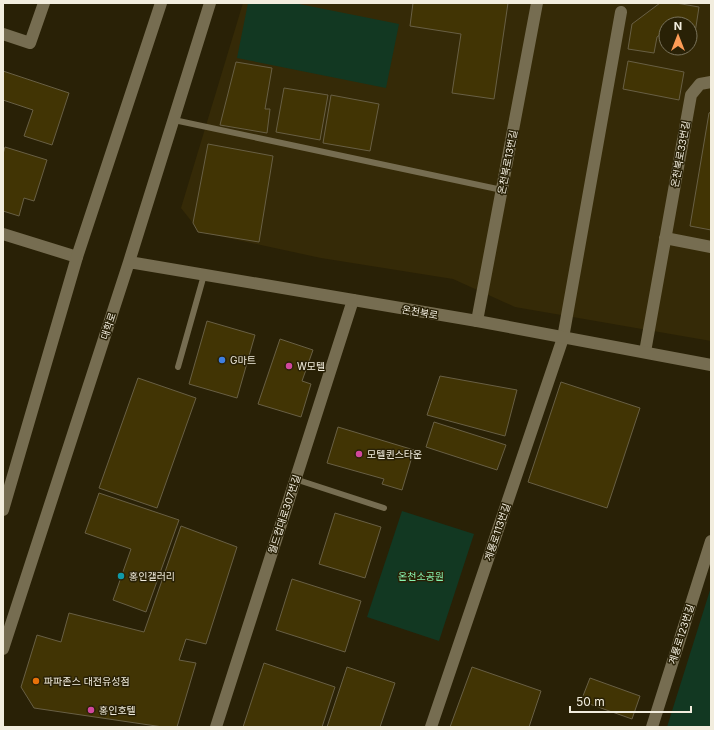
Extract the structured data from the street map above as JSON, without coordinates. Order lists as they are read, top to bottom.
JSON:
{
  "streets": {
    "street": [
      "온천북로33번길",
      "온천북로13번길",
      "온천북로",
      "대학로",
      "월드컵대로307번길",
      "계룡로113번길",
      "계룡로123번길"
    ]
  },
  "crossings": [
    ["온천북로33번길", "온천북로"],
    ["온천북로13번길", "온천북로"],
    ["온천북로", "대학로"],
    ["온천북로", "월드컵대로307번길"],
    ["온천북로", "계룡로113번길"]
  ],
  "parks": ["온천소공원"],
  "places": [
    "G마트",
    "W모텔",
    "모텔퀸스타운",
    "홍인갤러리",
    "파파존스 대전유성점",
    "홍인호텔"
  ],
  "scale_bar": "50 m",
  "north": "top"
}
